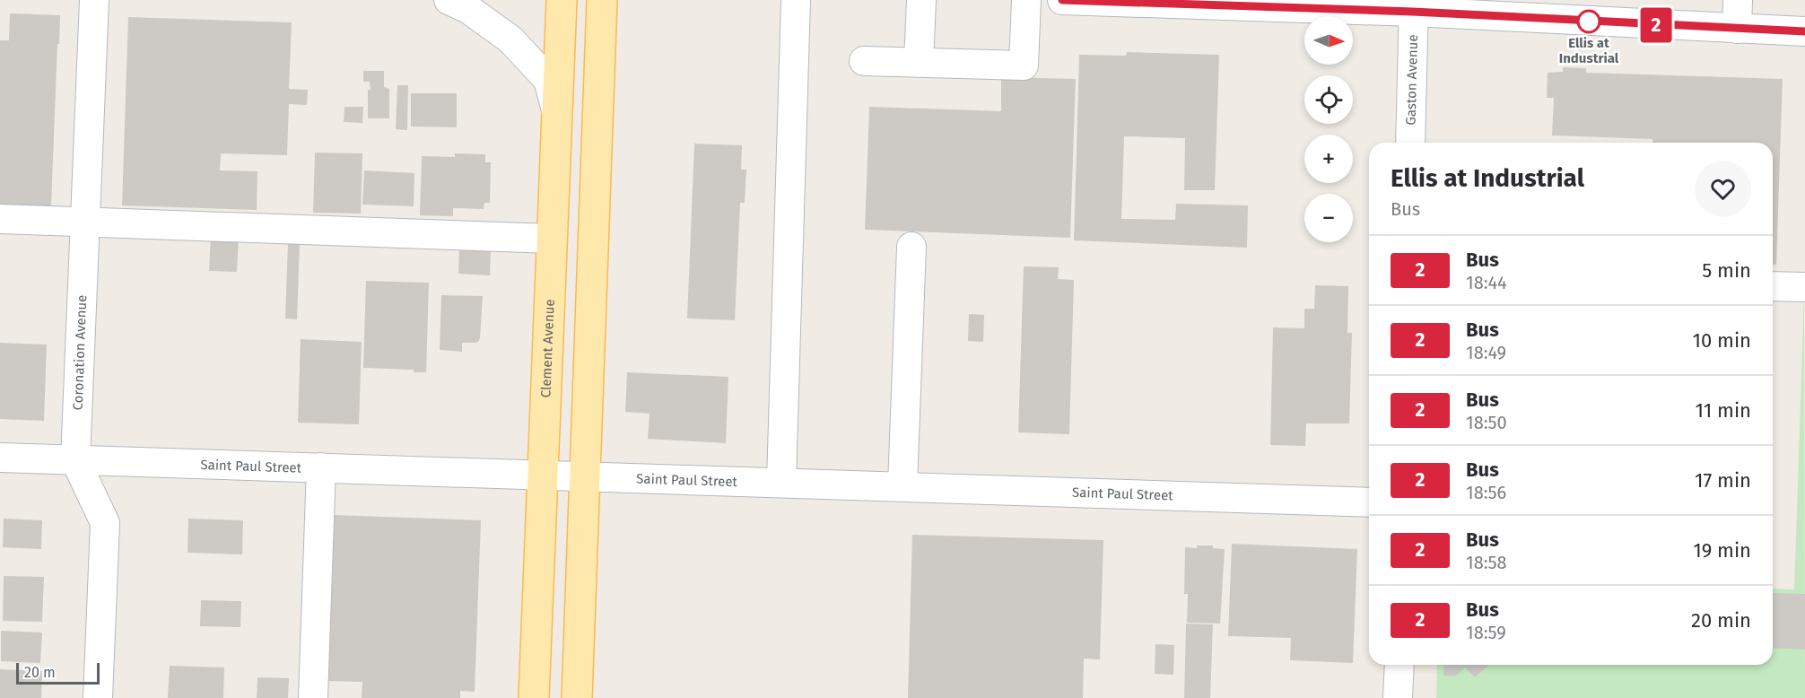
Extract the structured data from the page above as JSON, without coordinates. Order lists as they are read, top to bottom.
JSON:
{
  "streets": {
    "main road": ["Clement Avenue"],
    "street": ["Gaston Avenue", "Coronation Avenue", "Saint Paul Street"]
  },
  "crossings": [
    ["Clement Avenue", "Saint Paul Street"],
    ["Coronation Avenue", "Saint Paul Street"]
  ],
  "places": ["Ellis at Industrial"],
  "lines": ["bus line 2"],
  "scale_bar": "20 m",
  "north": "right",
  "page": {
    "on_map": "2",
    "map_buttons": ["+", "−"],
    "heading": ["Ellis at Industrial", "Bus"],
    "list": [
      {
        "mark": "2",
        "name": "Bus",
        "note": "18:44",
        "value": "5 min"
      },
      {
        "mark": "2",
        "name": "Bus",
        "note": "18:49",
        "value": "10 min"
      },
      {
        "mark": "2",
        "name": "Bus",
        "note": "18:50",
        "value": "11 min"
      },
      {
        "mark": "2",
        "name": "Bus",
        "note": "18:56",
        "value": "17 min"
      },
      {
        "mark": "2",
        "name": "Bus",
        "note": "18:58",
        "value": "19 min"
      },
      {
        "mark": "2",
        "name": "Bus",
        "note": "18:59",
        "value": "20 min"
      }
    ],
    "scale": "20 m"
  }
}
